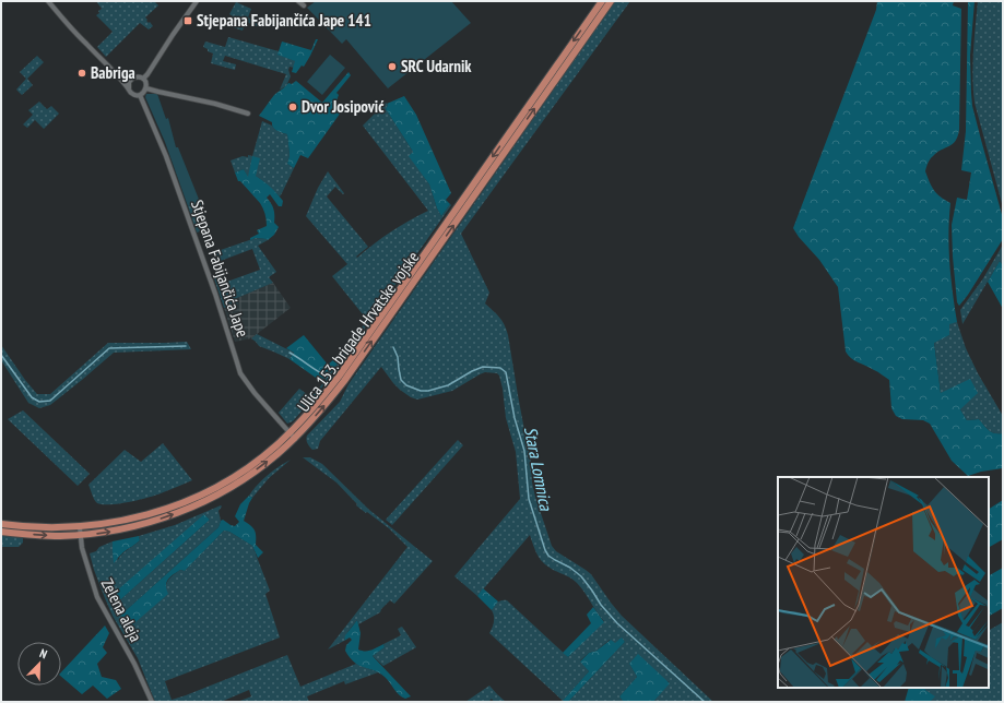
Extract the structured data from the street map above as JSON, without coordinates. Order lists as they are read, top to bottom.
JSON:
{
  "streets": {
    "main road": ["Ulica 153. brigade Hrvatske vojske"],
    "street": ["Stjepana Fabijančića Jape", "Zelena aleja"]
  },
  "crossings": [
    ["Stjepana Fabijančića Jape", "Ulica 153. brigade Hrvatske vojske"],
    ["Ulica 153. brigade Hrvatske vojske", "Zelena aleja"]
  ],
  "water": ["Stara Lomnica"],
  "places": {
    "transit": ["Stjepana Fabijančića Jape 141"],
    "other": ["SRC Udarnik", "Babriga", "Dvor Josipović"]
  },
  "north": "top right"
}
